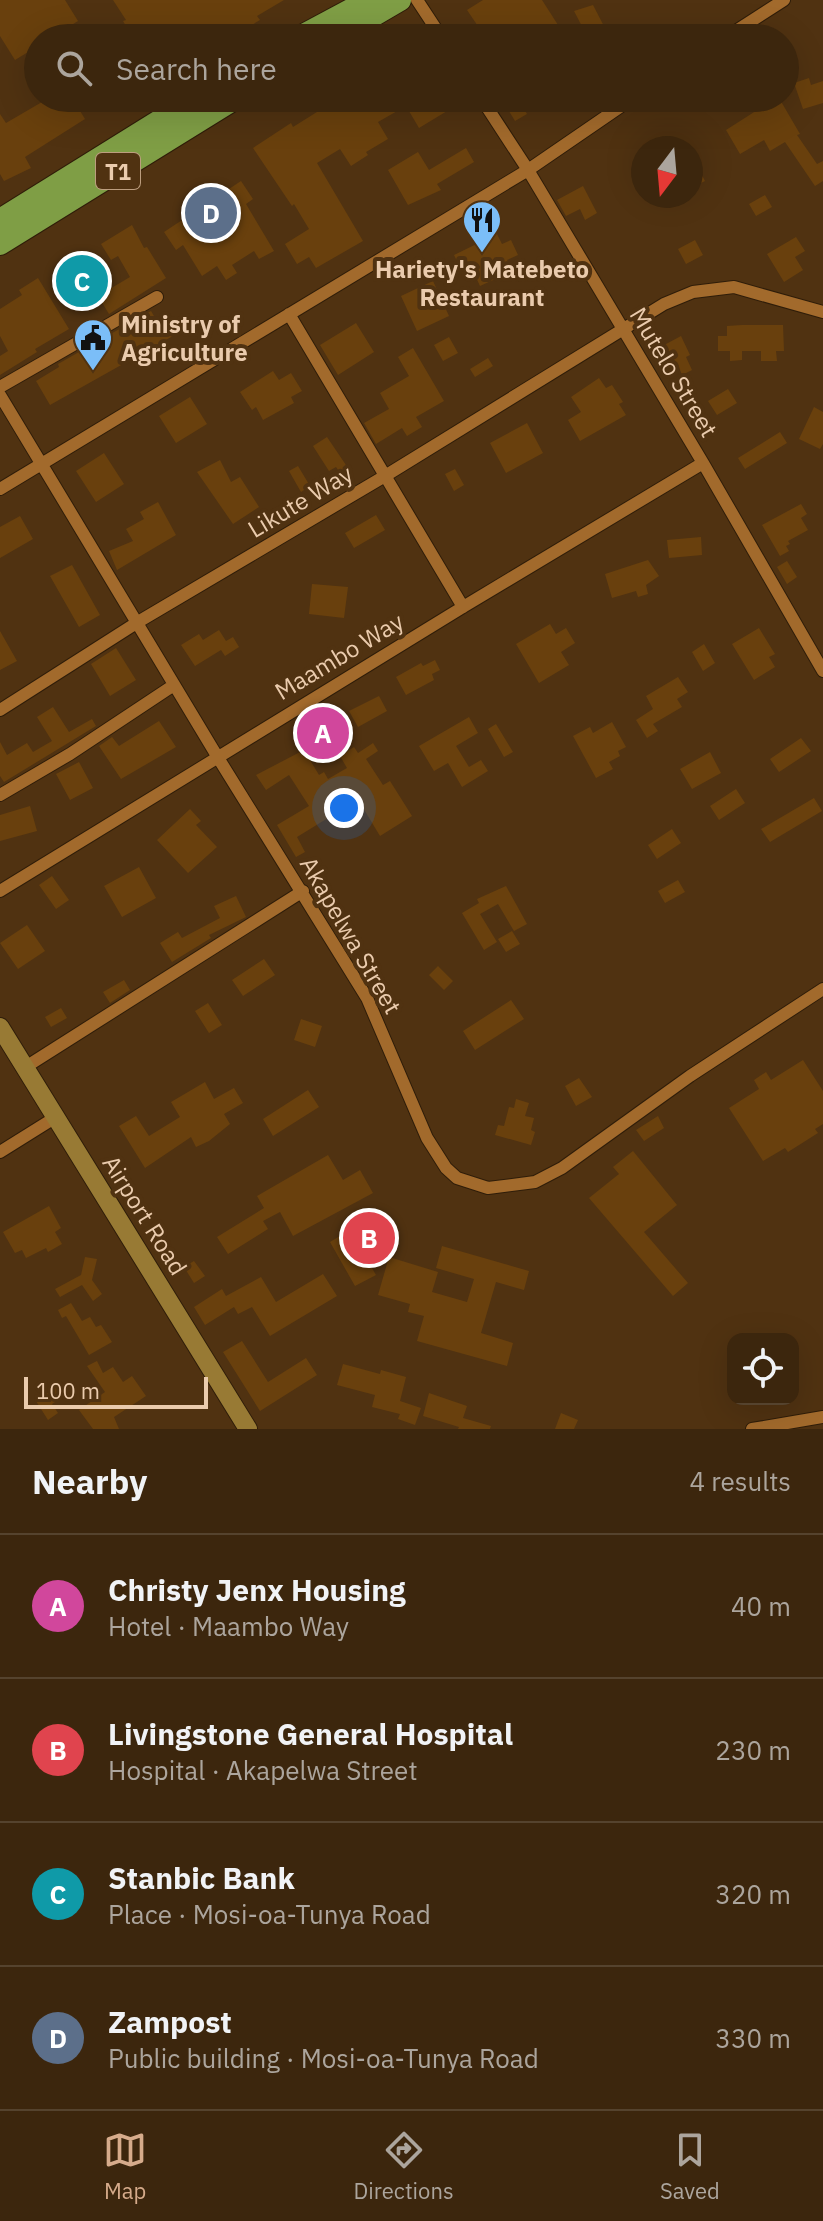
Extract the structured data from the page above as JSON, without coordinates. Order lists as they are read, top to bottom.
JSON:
{
  "streets": {
    "highway": ["T1"],
    "street": [
      "Mutelo Street",
      "Likute Way",
      "Maambo Way",
      "Akapelwa Street",
      "Airport Road"
    ]
  },
  "crossings": [
    ["Mutelo Street", "Likute Way"],
    ["Mutelo Street", "Maambo Way"],
    ["Likute Way", "Akapelwa Street"],
    ["Maambo Way", "Akapelwa Street"]
  ],
  "places": {
    "restaurant": ["Hariety's Matebeto Restaurant"],
    "public building": ["Ministry of Agriculture"]
  },
  "scale_bar": "100 m",
  "north": "bottom",
  "page": {
    "search": "Search here",
    "pins": [
      "D",
      "C",
      "A",
      "B"
    ],
    "scale": "100 m",
    "heading": ["Nearby", "4 results"],
    "list": [
      {
        "mark": "A",
        "name": "Christy Jenx Housing",
        "note": "Hotel · Maambo Way",
        "value": "40 m"
      },
      {
        "mark": "B",
        "name": "Livingstone General Hospital",
        "note": "Hospital · Akapelwa Street",
        "value": "230 m"
      },
      {
        "mark": "C",
        "name": "Stanbic Bank",
        "note": "Place · Mosi-oa-Tunya Road",
        "value": "320 m"
      },
      {
        "mark": "D",
        "name": "Zampost",
        "note": "Public building · Mosi-oa-Tunya Road",
        "value": "330 m"
      }
    ],
    "nav": ["Map", "Directions", "Saved"]
  }
}
